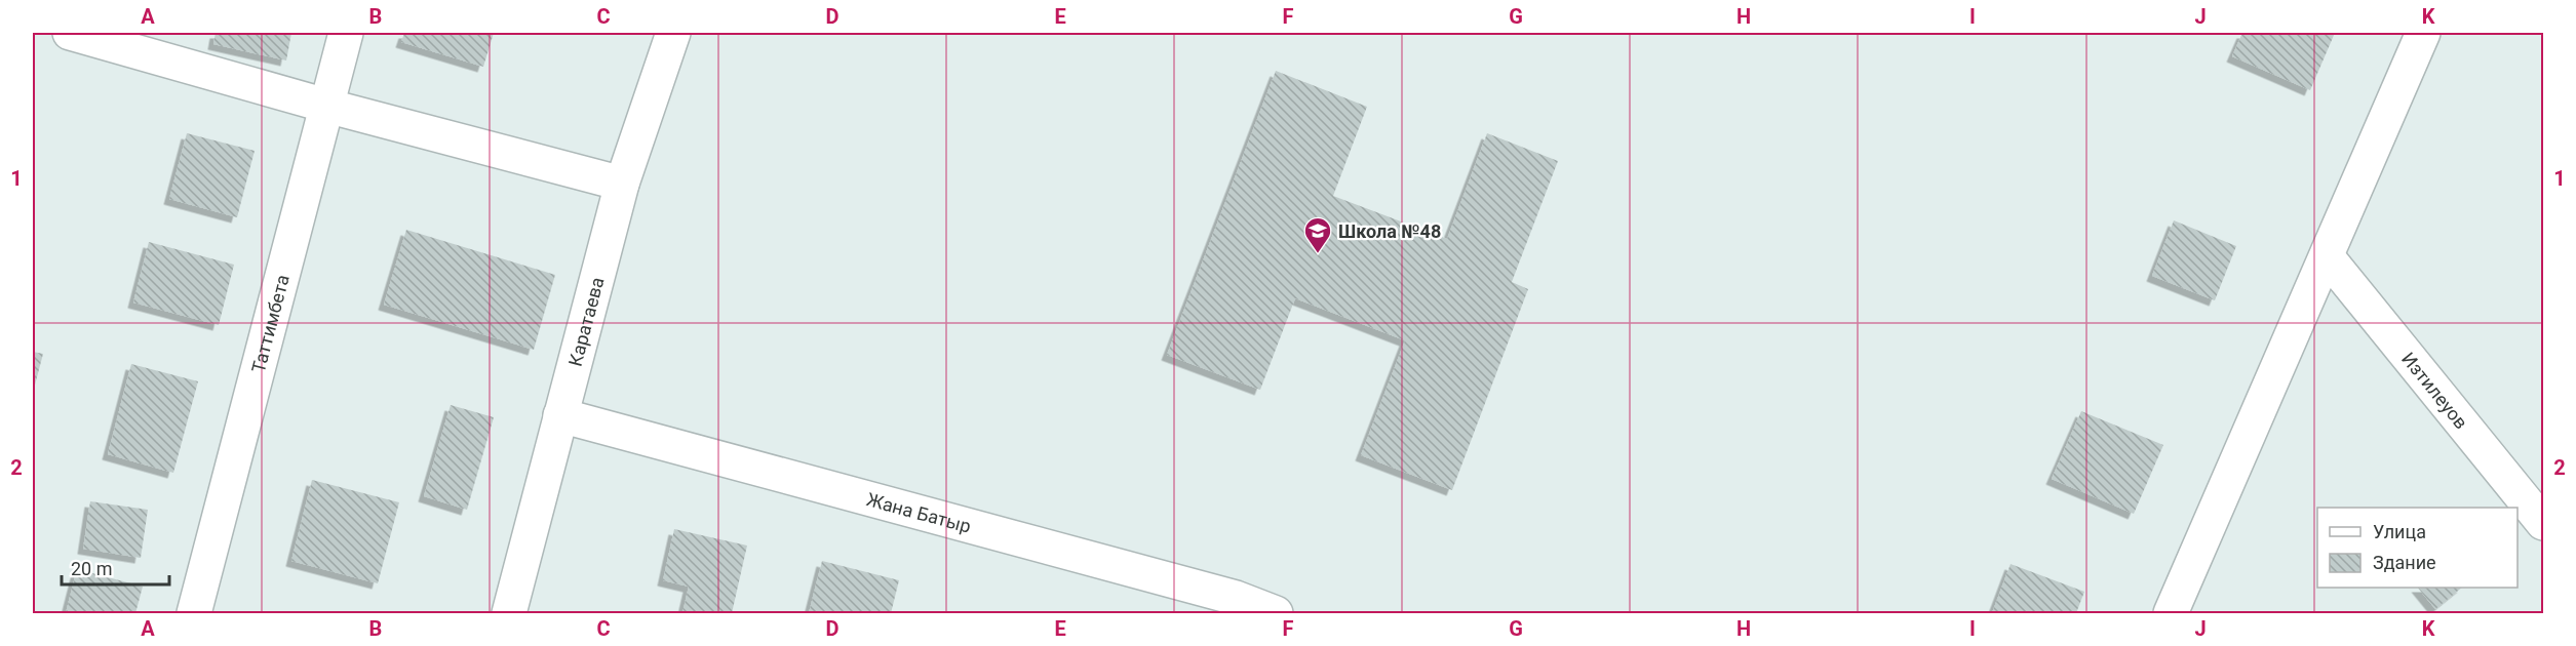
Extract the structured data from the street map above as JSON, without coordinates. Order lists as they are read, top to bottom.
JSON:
{
  "streets": {
    "street": [
      "Каратаева",
      "Таттимбета",
      "Изтилеуов",
      "Жана Батыр"
    ]
  },
  "crossings": [
    ["Каратаева", "Жана Батыр"]
  ],
  "places": {
    "school or university": ["Школа №48"]
  },
  "legend": ["Улица", "Здание"],
  "scale_bar": "20 m",
  "grid": {
    "columns": [
      "A",
      "B",
      "C",
      "D",
      "E",
      "F",
      "G",
      "H",
      "I",
      "J",
      "K"
    ],
    "rows": ["1", "2"]
  }
}
